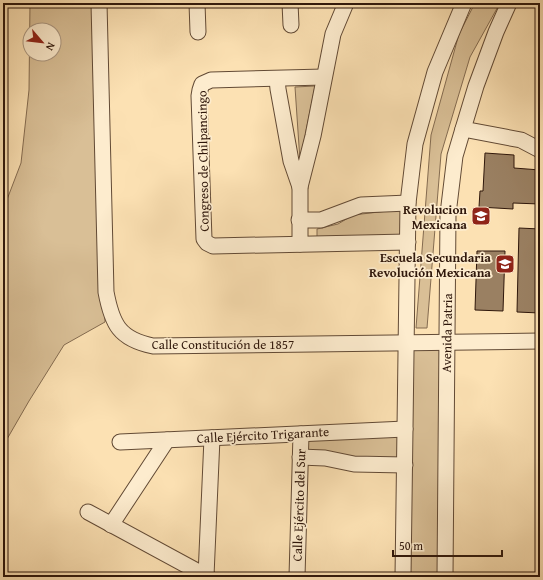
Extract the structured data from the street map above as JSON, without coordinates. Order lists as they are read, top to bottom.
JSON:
{
  "streets": {
    "street": [
      "Congreso de Chilpancingo",
      "Avenida Patria",
      "Calle Constitución de 1857",
      "Calle Ejército Trigarante",
      "Calle Ejército del Sur"
    ]
  },
  "crossings": [
    ["Avenida Patria", "Calle Constitución de 1857"],
    ["Calle Ejército Trigarante", "Calle Ejército del Sur"]
  ],
  "places": {
    "school or university": ["Revolucion Mexicana", "Escuela Secundaria Revolución Mexicana"]
  },
  "scale_bar": "50 m",
  "north": "bottom right"
}
